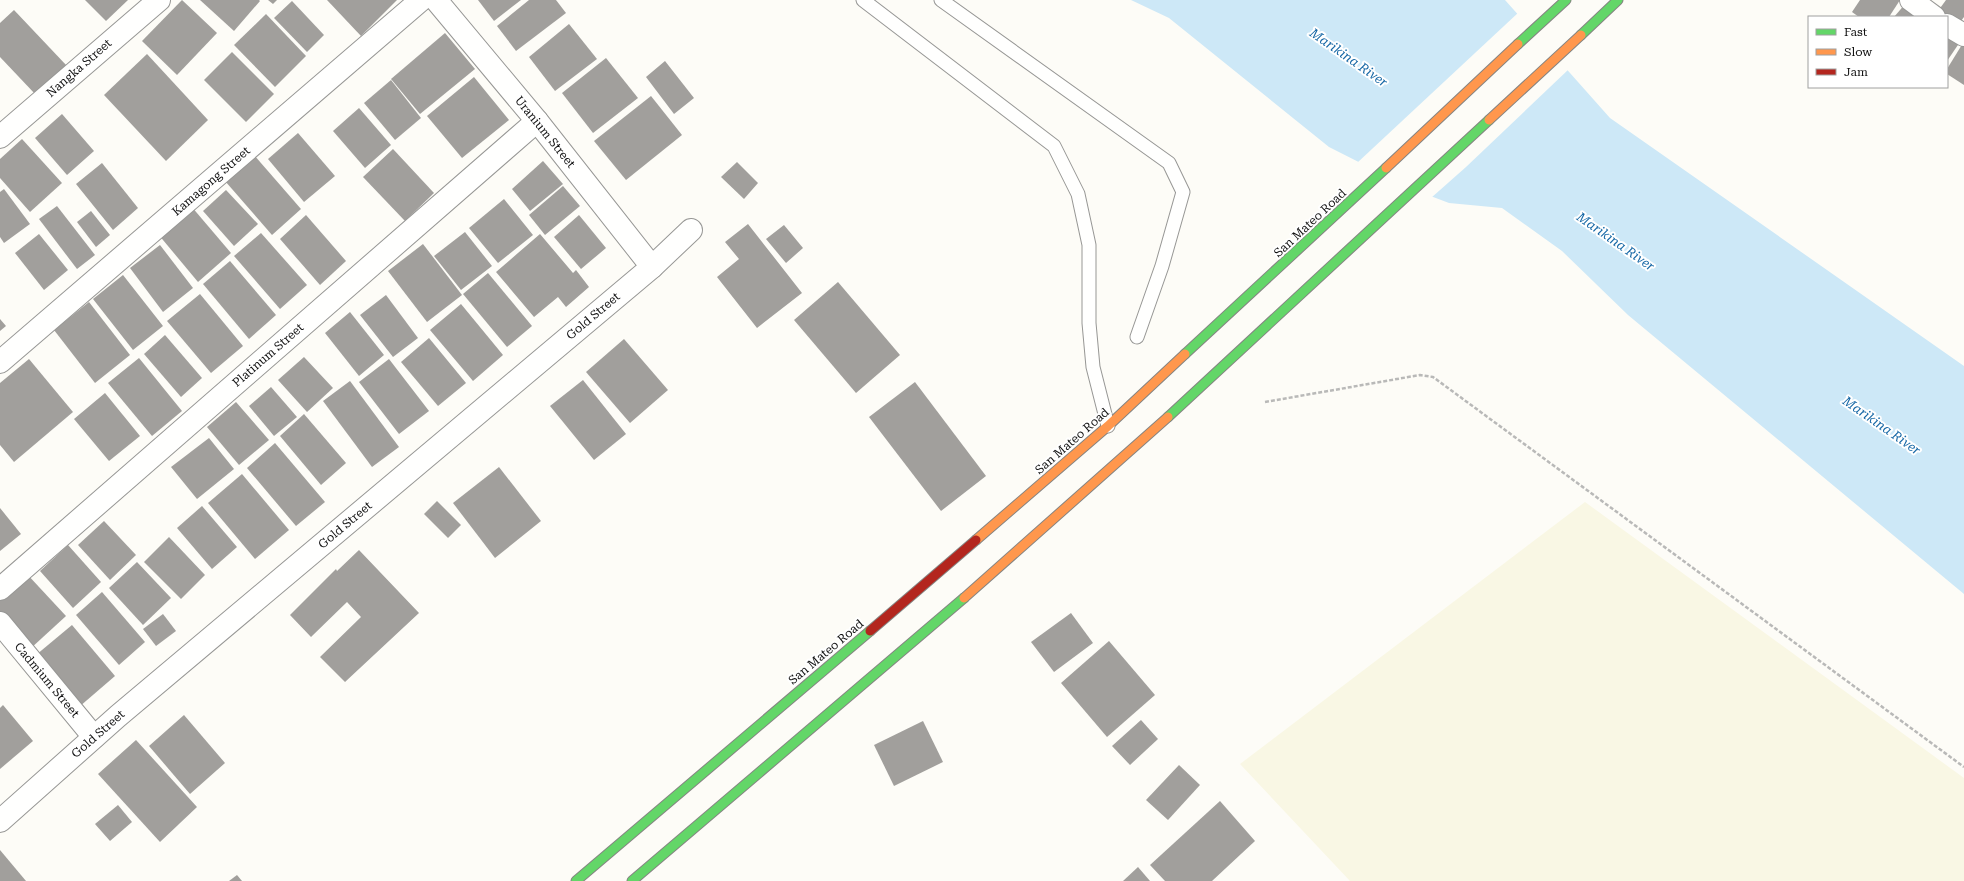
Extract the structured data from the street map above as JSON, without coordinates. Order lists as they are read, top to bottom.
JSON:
{
  "streets": {
    "main road": ["San Mateo Road"],
    "street": [
      "Nangka Street",
      "Uranium Street",
      "Kamagong Street",
      "Gold Street",
      "Platinum Street",
      "Cadmium Street"
    ]
  },
  "crossings": [
    ["Uranium Street", "Gold Street"],
    ["Uranium Street", "Platinum Street"],
    ["Gold Street", "Cadmium Street"]
  ],
  "water": ["Marikina River"],
  "legend": ["Fast", "Slow", "Jam"]
}
